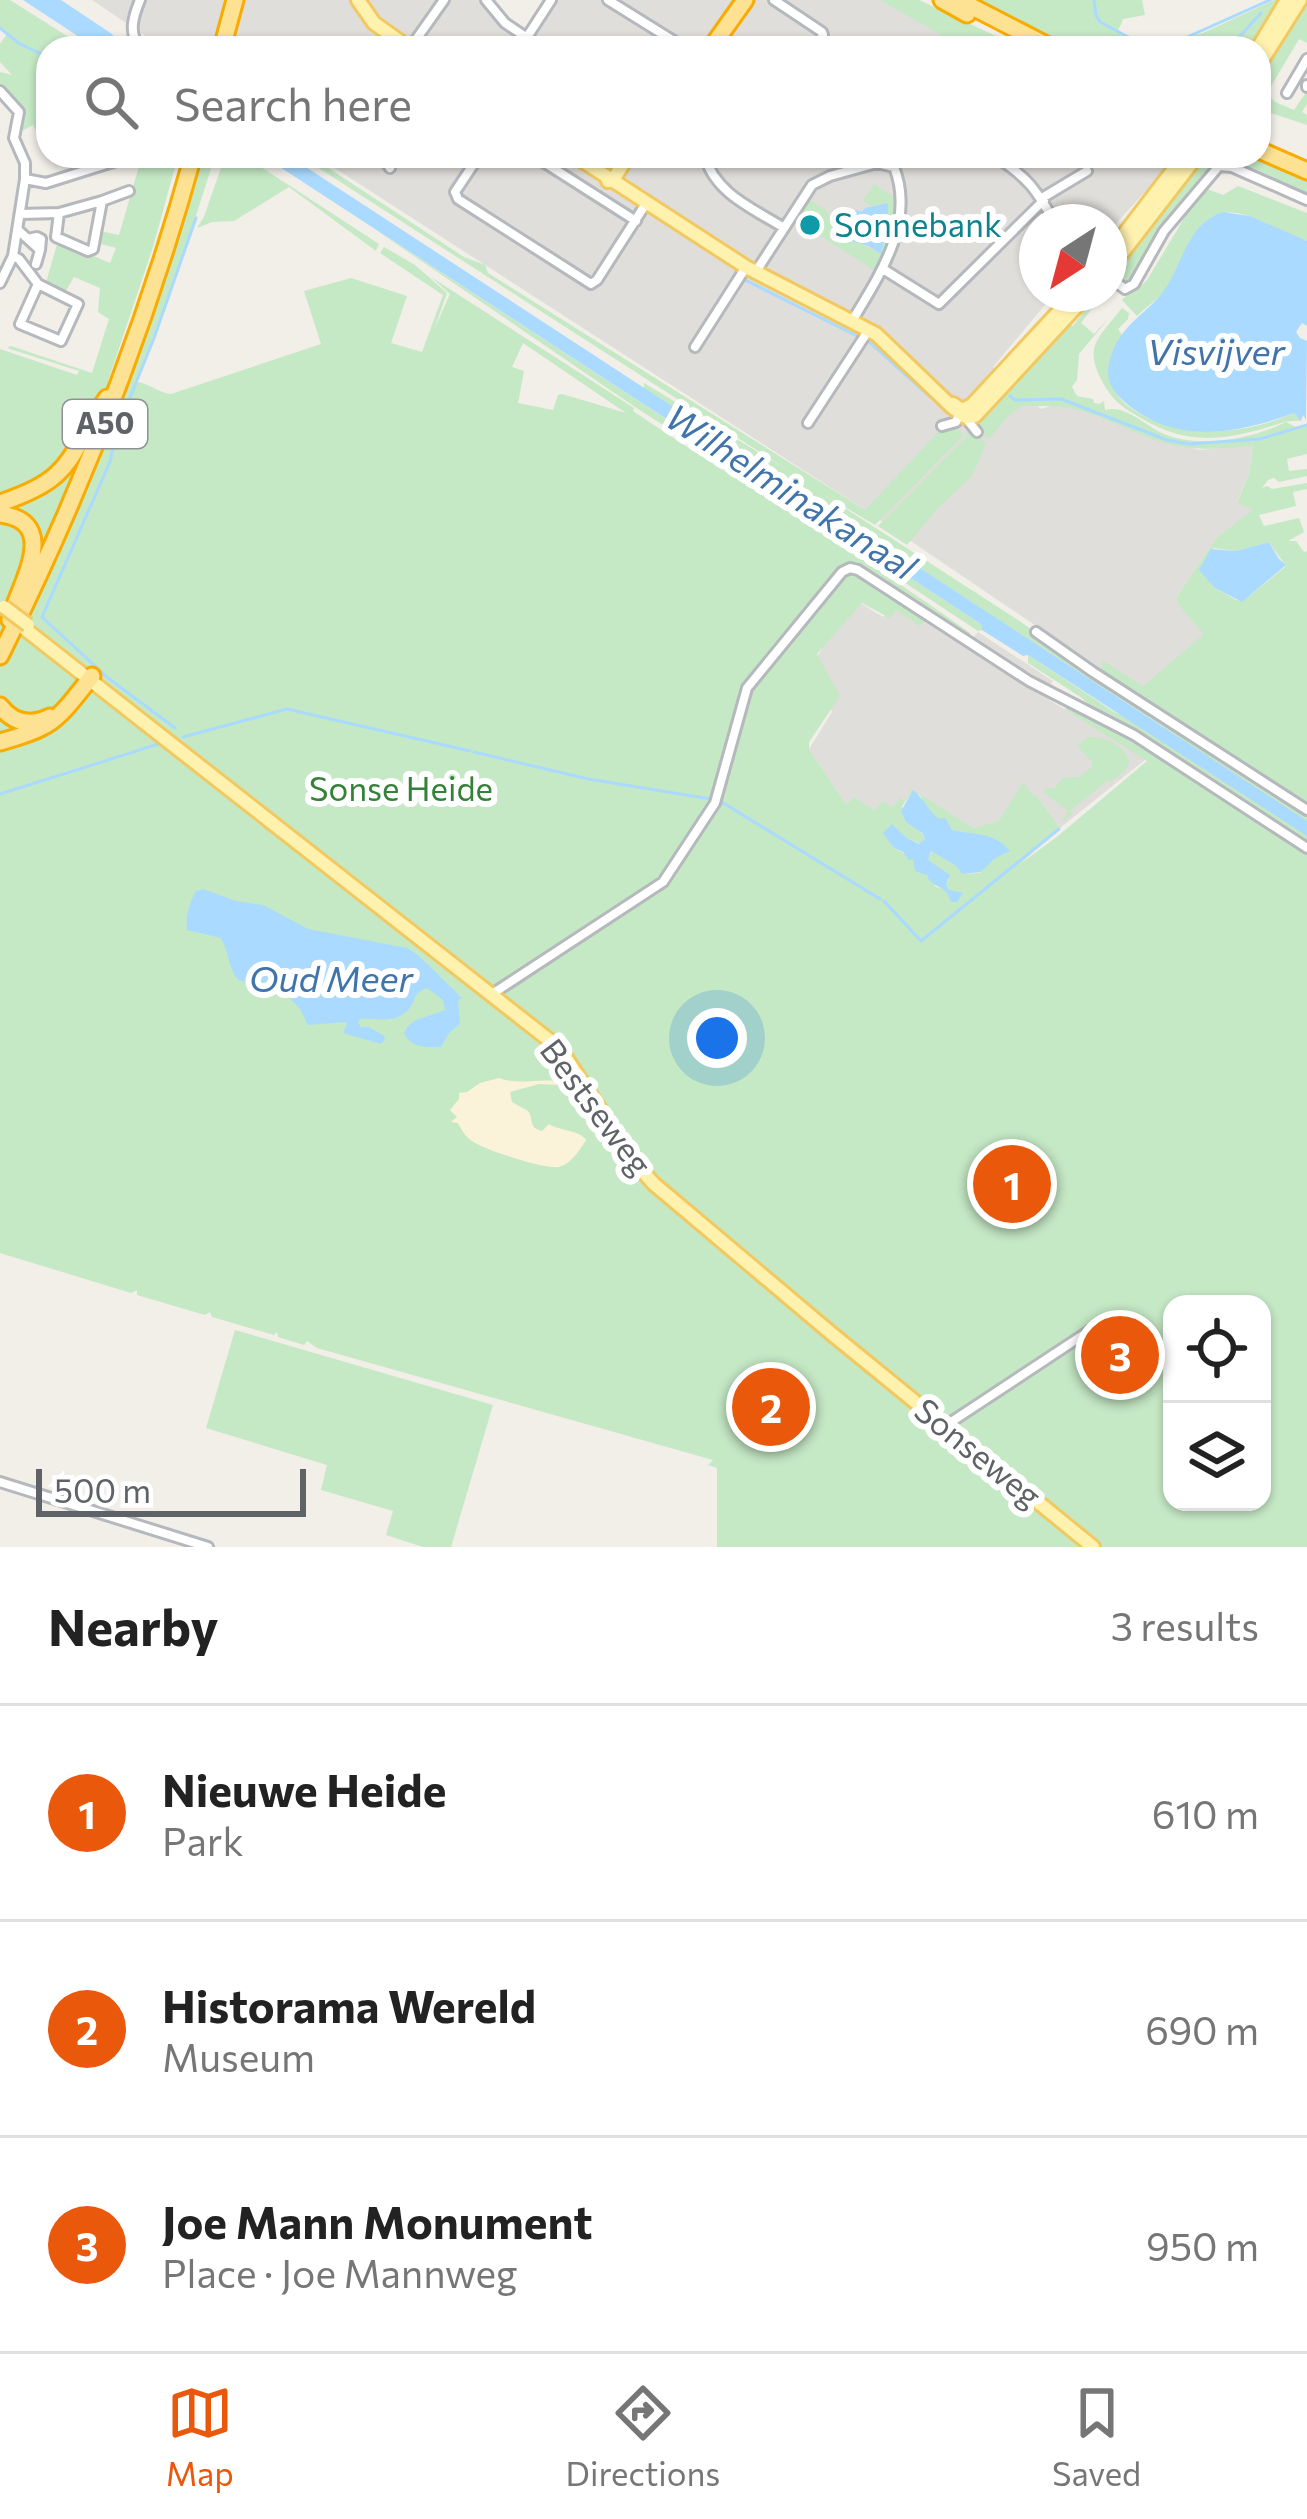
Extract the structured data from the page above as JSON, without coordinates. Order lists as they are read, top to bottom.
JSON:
{
  "streets": {
    "highway": ["A50"],
    "main road": ["Bestseweg", "Sonseweg"]
  },
  "crossings": [
    ["A50", "Bestseweg"],
    ["Bestseweg", "Sonseweg"]
  ],
  "water": ["Visvijver", "Wilhelminakanaal", "Oud Meer"],
  "parks": ["Sonse Heide"],
  "places": ["Sonnebank"],
  "scale_bar": "500 m",
  "north": "bottom left",
  "page": {
    "search": "Search here",
    "pins": ["1", "3", "2"],
    "scale": "500 m",
    "heading": ["Nearby", "3 results"],
    "list": [
      {
        "mark": "1",
        "name": "Nieuwe Heide",
        "note": "Park",
        "value": "610 m"
      },
      {
        "mark": "2",
        "name": "Historama Wereld",
        "note": "Museum",
        "value": "690 m"
      },
      {
        "mark": "3",
        "name": "Joe Mann Monument",
        "note": "Place · Joe Mannweg",
        "value": "950 m"
      }
    ],
    "nav": ["Map", "Directions", "Saved"]
  }
}
